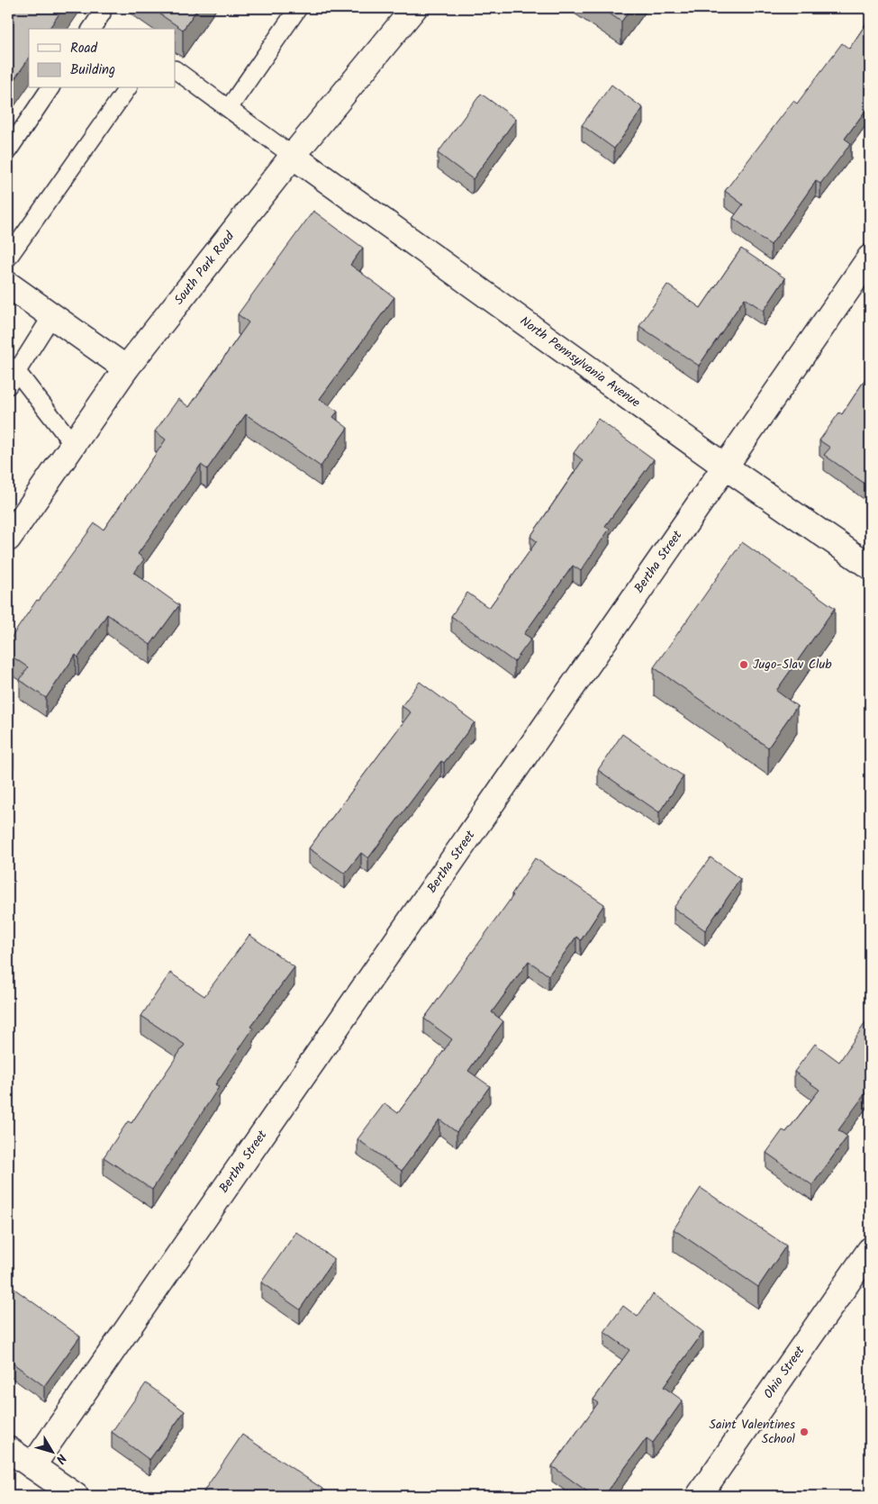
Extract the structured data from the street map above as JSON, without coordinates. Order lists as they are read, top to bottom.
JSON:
{
  "streets": {
    "street": [
      "South Park Road",
      "North Pennsylvania Avenue",
      "Bertha Street",
      "Ohio Street"
    ]
  },
  "crossings": [
    ["South Park Road", "North Pennsylvania Avenue"],
    ["North Pennsylvania Avenue", "Bertha Street"]
  ],
  "places": ["Jugo-Slav Club", "Saint Valentines School"],
  "legend": ["Road", "Building"],
  "north": "bottom right"
}
